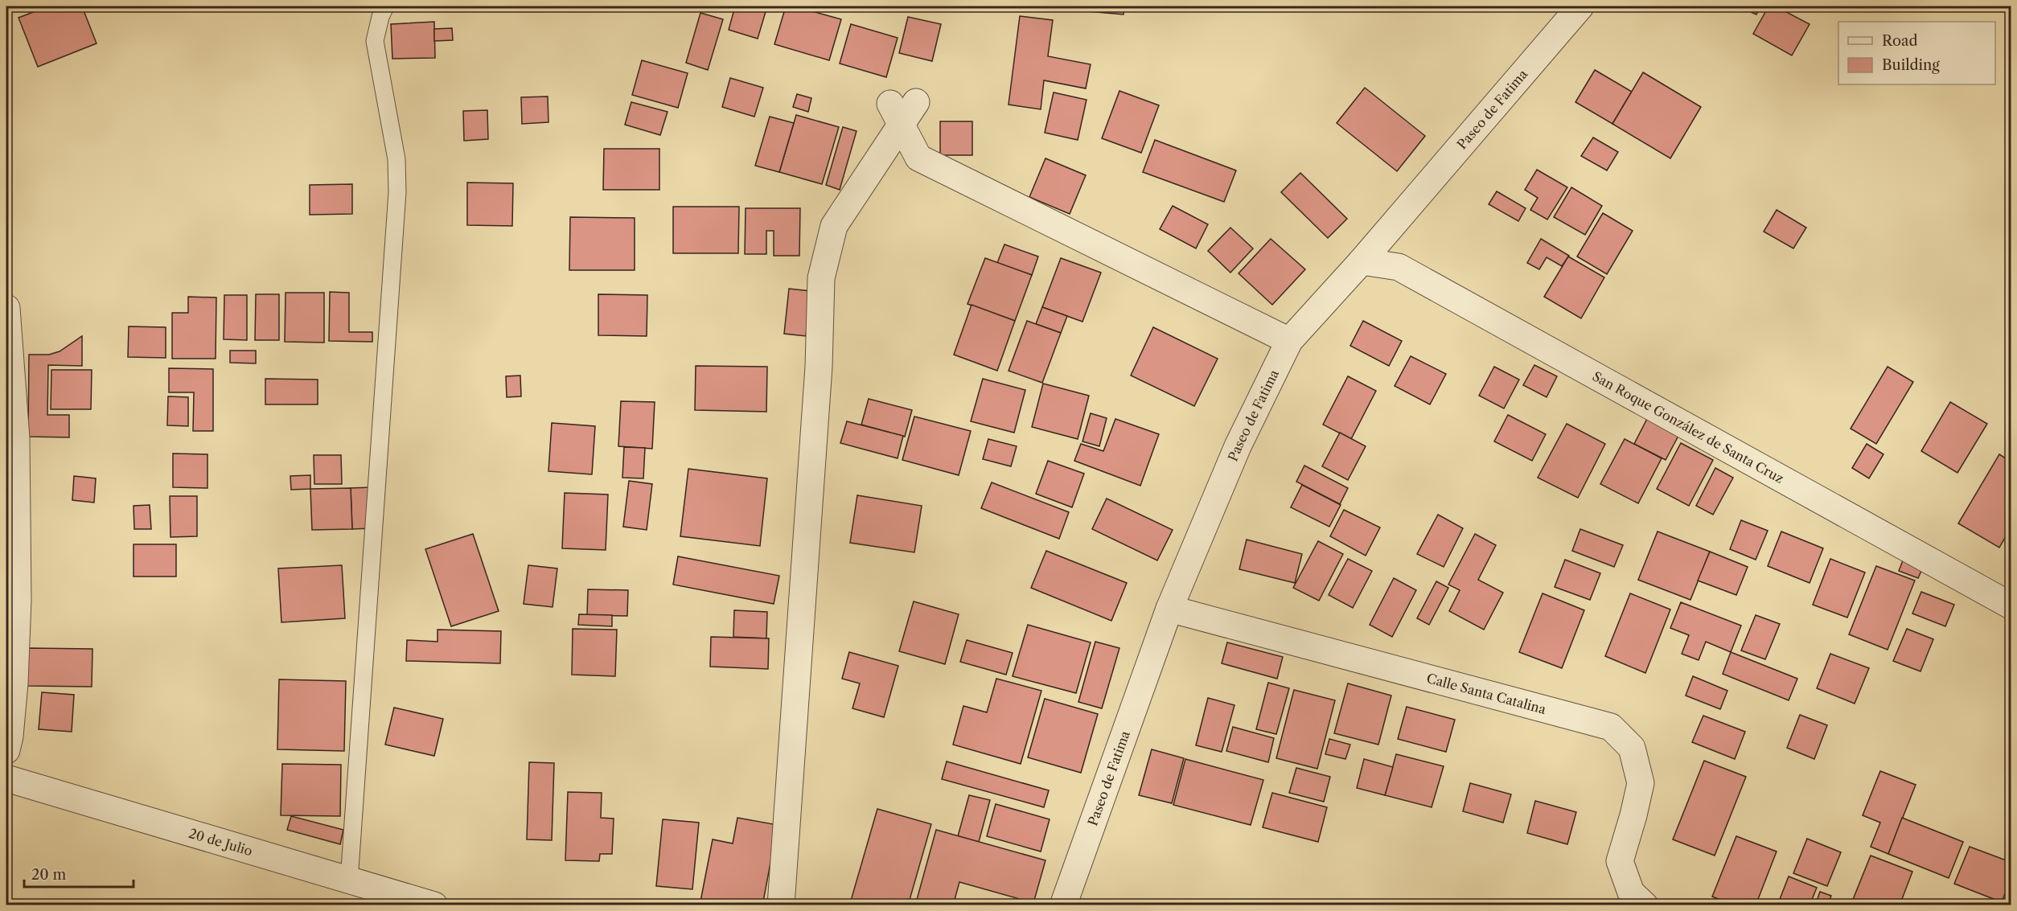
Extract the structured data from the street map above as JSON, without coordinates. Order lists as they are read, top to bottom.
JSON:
{
  "streets": {
    "street": [
      "Paseo de Fatima",
      "San Roque González de Santa Cruz",
      "Calle Santa Catalina",
      "20 de Julio"
    ]
  },
  "crossings": [
    ["Paseo de Fatima", "San Roque González de Santa Cruz"],
    ["Paseo de Fatima", "Calle Santa Catalina"]
  ],
  "legend": ["Road", "Building"],
  "scale_bar": "20 m"
}
